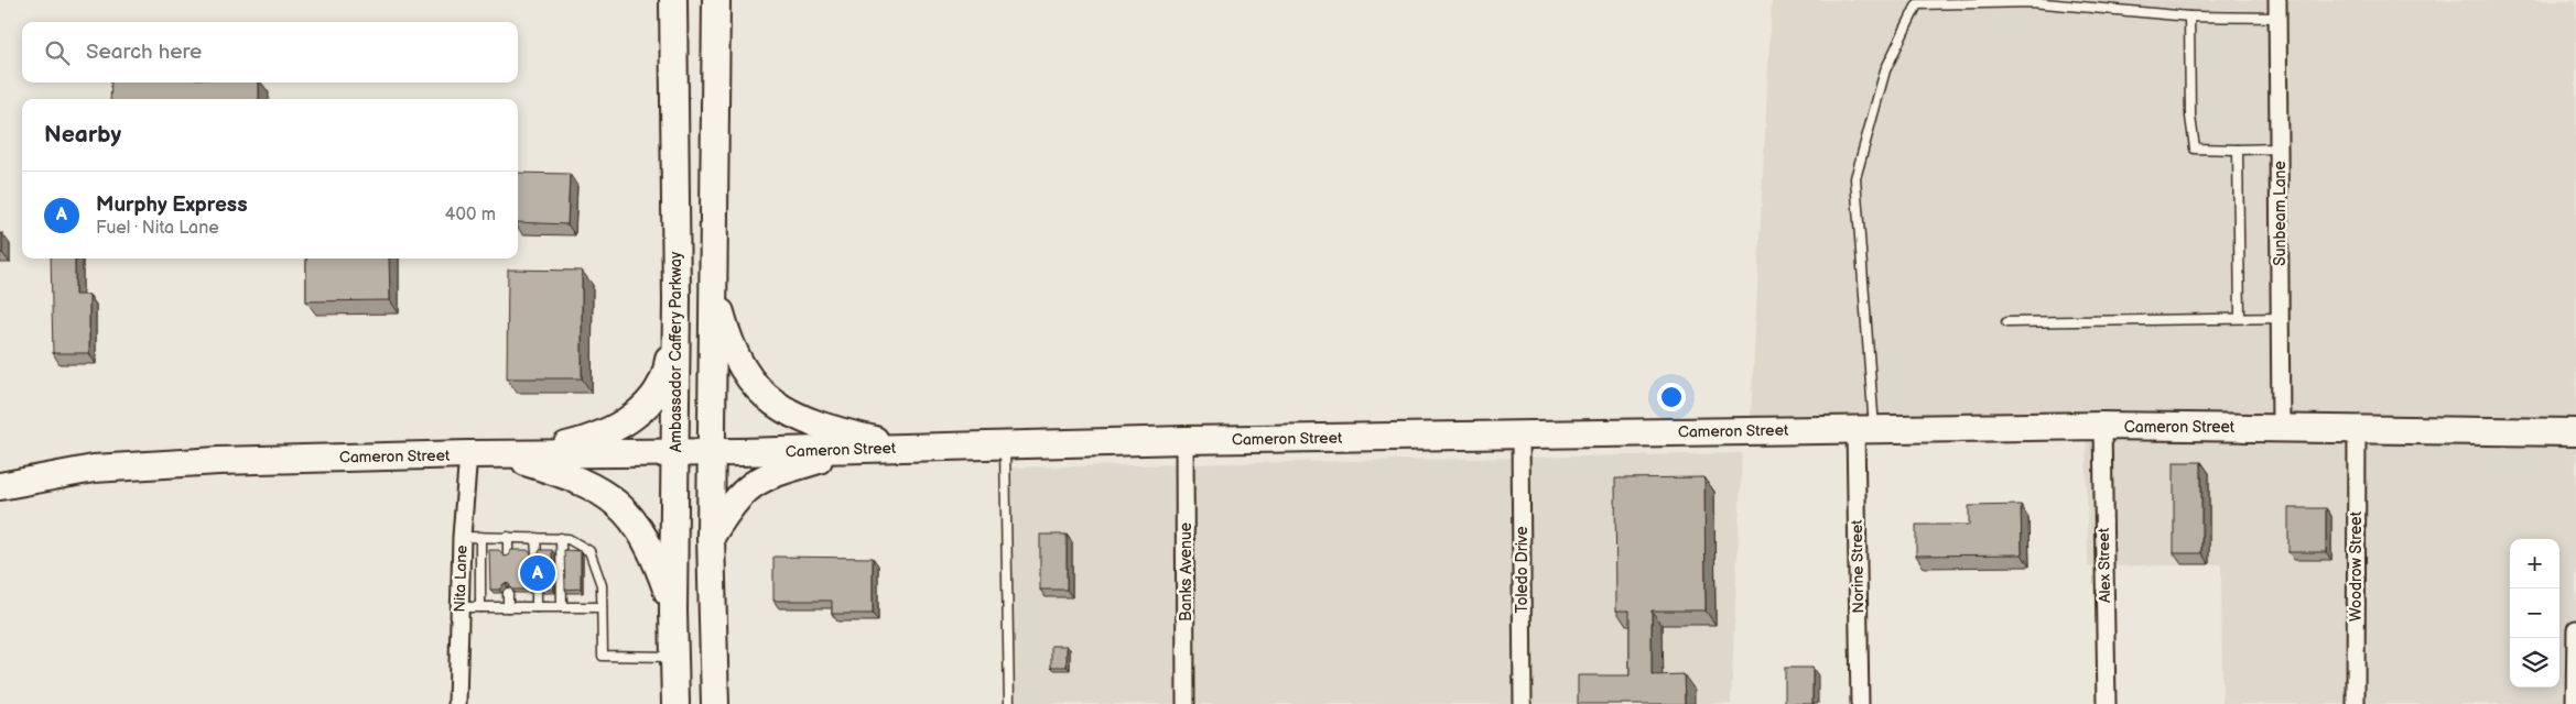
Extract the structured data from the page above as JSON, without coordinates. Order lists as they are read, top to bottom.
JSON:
{
  "streets": {
    "main road": ["Ambassador Caffery Parkway", "Cameron Street"],
    "street": [
      "Sunbeam Lane",
      "Alex Street",
      "Norine Street",
      "Woodrow Street",
      "Toledo Drive",
      "Banks Avenue",
      "Nita Lane"
    ]
  },
  "crossings": [
    ["Sunbeam Lane", "Cameron Street"],
    ["Ambassador Caffery Parkway", "Cameron Street"],
    ["Cameron Street", "Alex Street"],
    ["Cameron Street", "Norine Street"],
    ["Cameron Street", "Woodrow Street"],
    ["Cameron Street", "Toledo Drive"],
    ["Cameron Street", "Banks Avenue"],
    ["Cameron Street", "Nita Lane"]
  ],
  "page": {
    "search": "Search here",
    "heading": "Nearby",
    "list": [
      {
        "mark": "A",
        "name": "Murphy Express",
        "note": "Fuel · Nita Lane",
        "value": "400 m"
      }
    ],
    "map_buttons": ["+", "−"],
    "pins": "A"
  }
}
